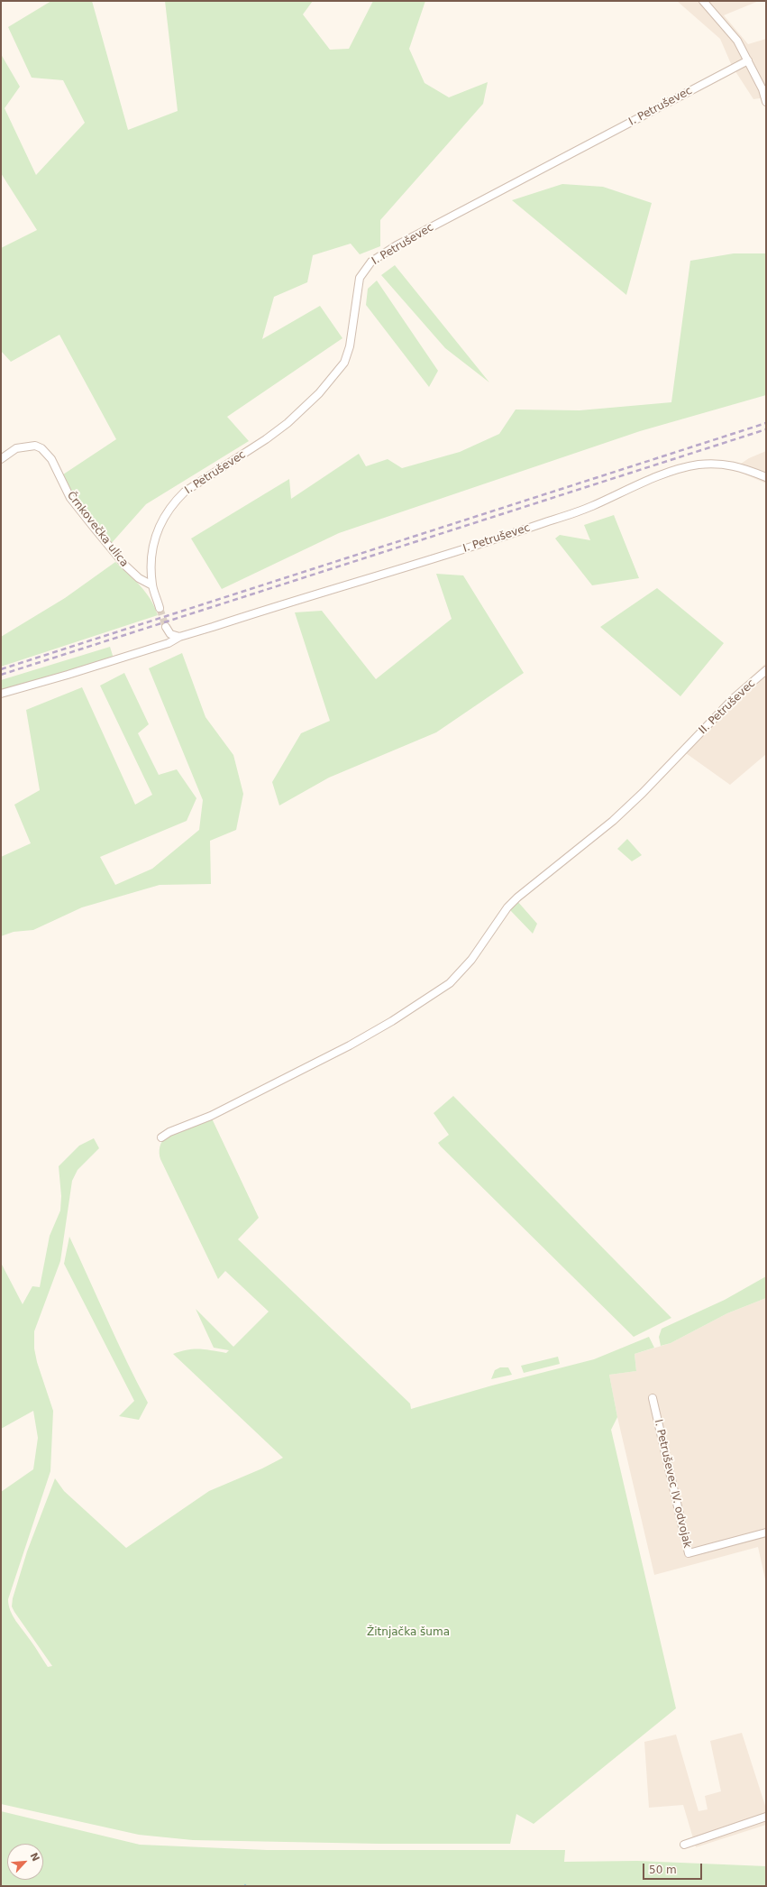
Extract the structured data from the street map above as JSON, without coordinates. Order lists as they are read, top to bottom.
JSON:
{
  "streets": {
    "street": [
      "I. Petruševec",
      "Črnkovečka ulica",
      "II. Petruševec",
      "I. Petruševec IV. odvojak"
    ]
  },
  "crossings": [
    ["I. Petruševec", "Črnkovečka ulica"]
  ],
  "parks": ["Žitnjačka šuma"],
  "scale_bar": "50 m",
  "north": "top right"
}
